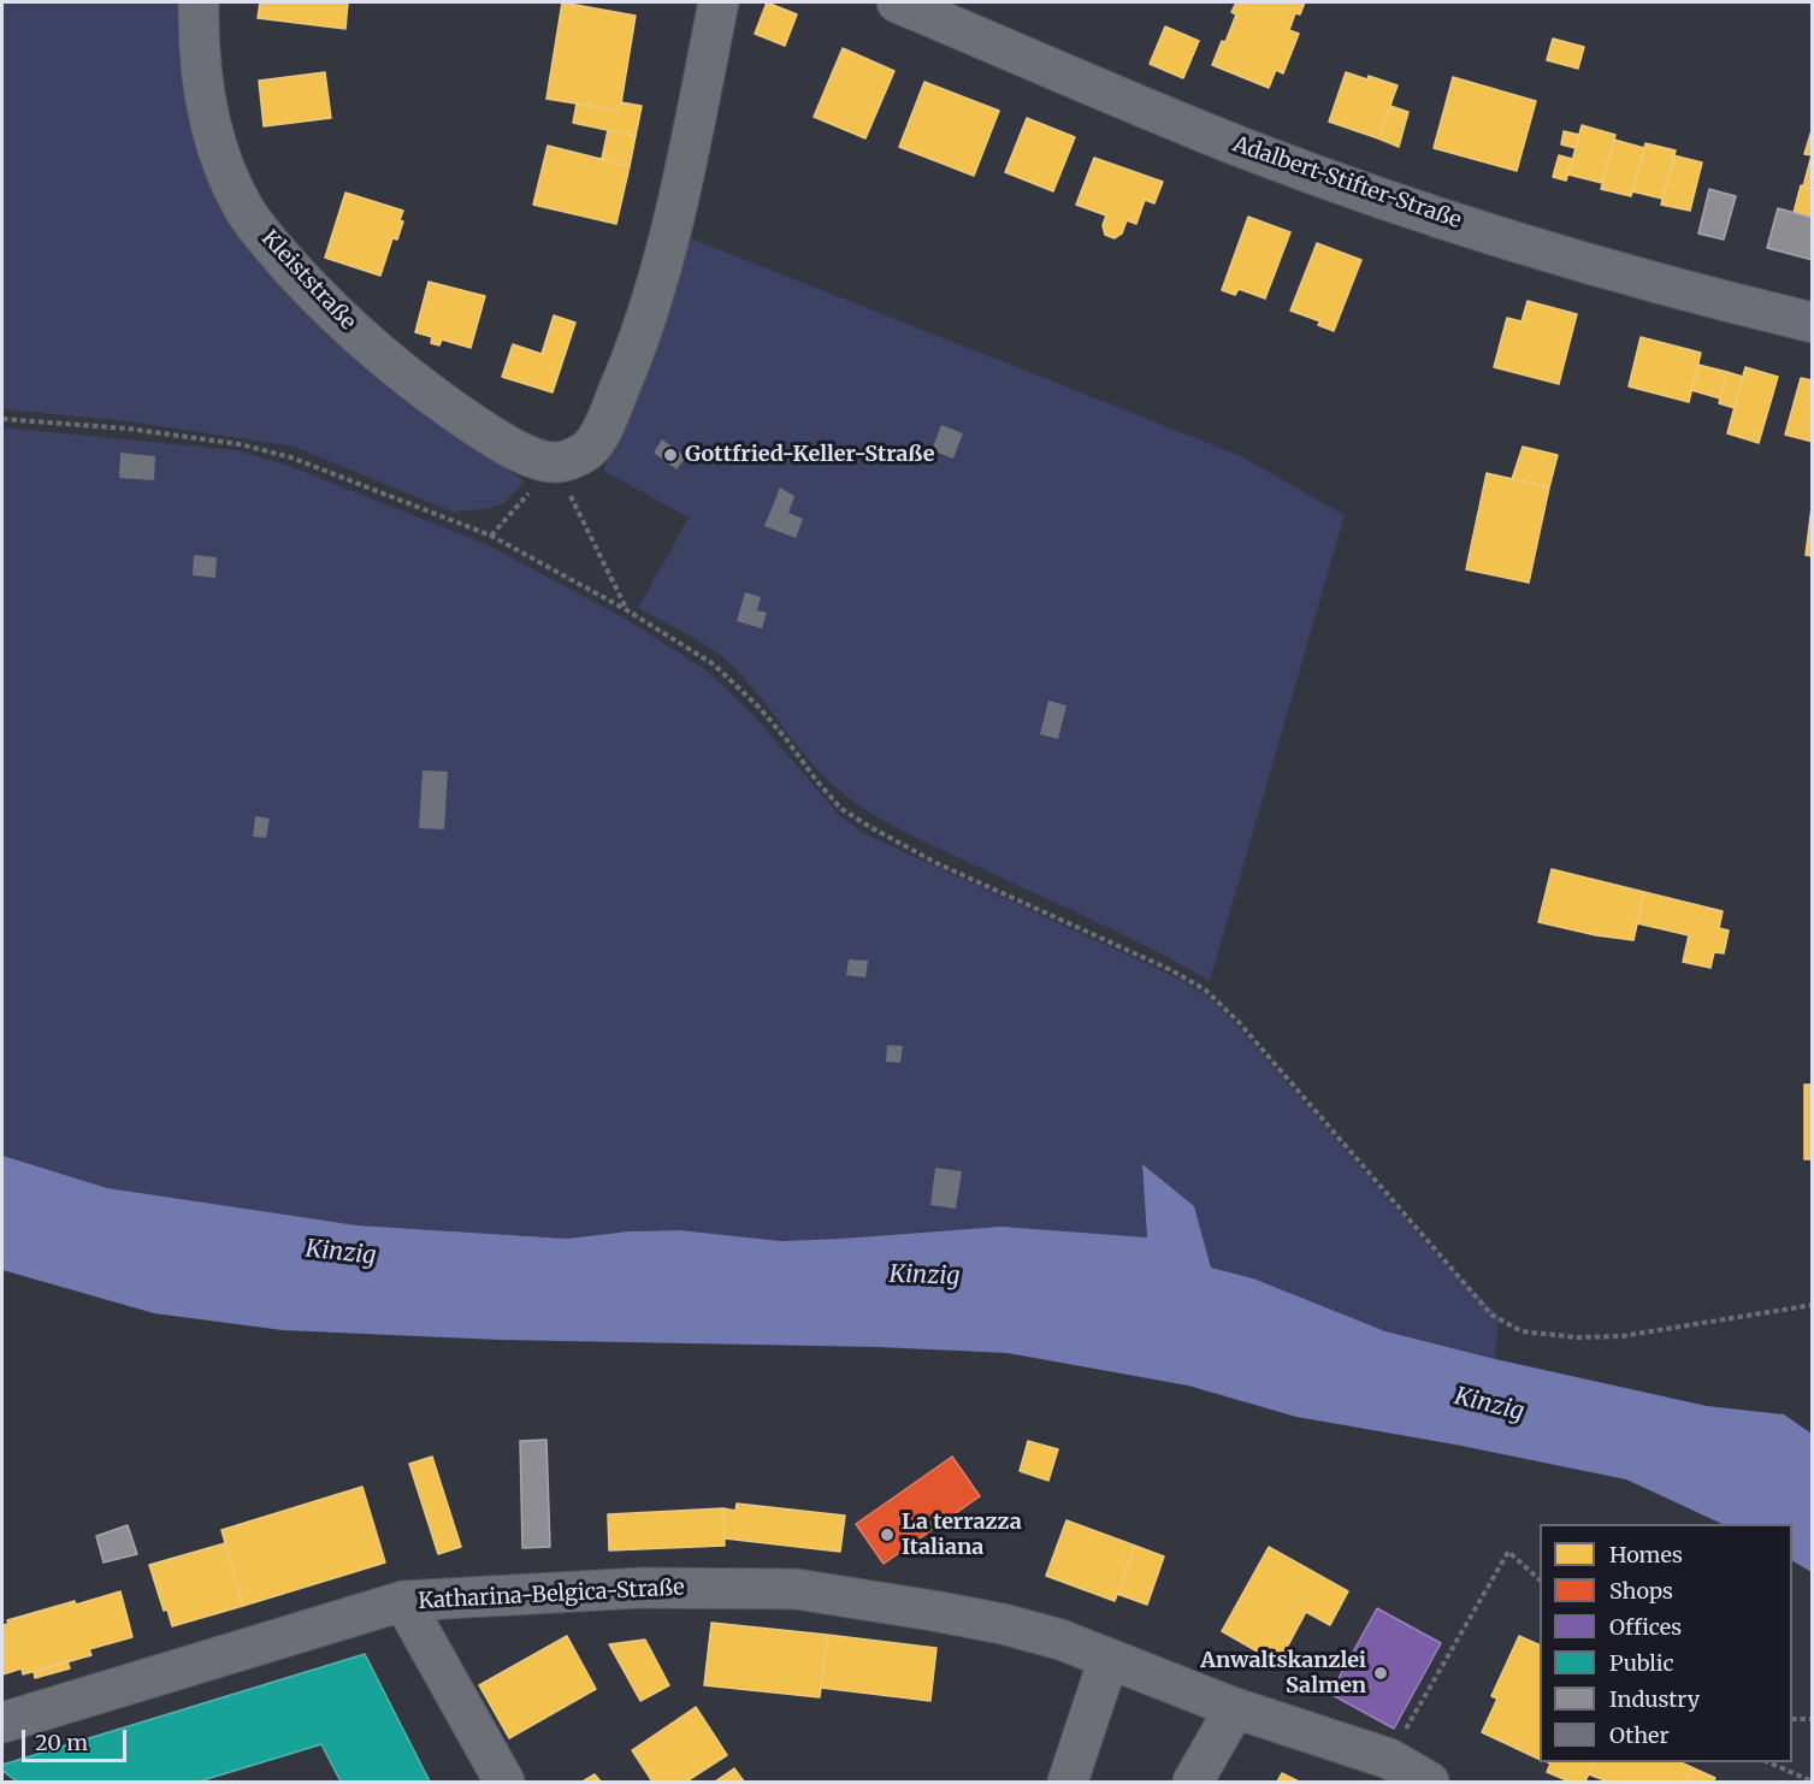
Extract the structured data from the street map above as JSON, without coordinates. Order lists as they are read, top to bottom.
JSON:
{
  "streets": {
    "street": ["Adalbert-Stifter-Straße", "Kleiststraße", "Katharina-Belgica-Straße"]
  },
  "water": ["Kinzig"],
  "places": ["Gottfried-Keller-Straße", "La terrazza Italiana", "Anwaltskanzlei Salmen"],
  "legend": [
    "Homes",
    "Shops",
    "Offices",
    "Public",
    "Industry",
    "Other"
  ],
  "scale_bar": "20 m"
}
